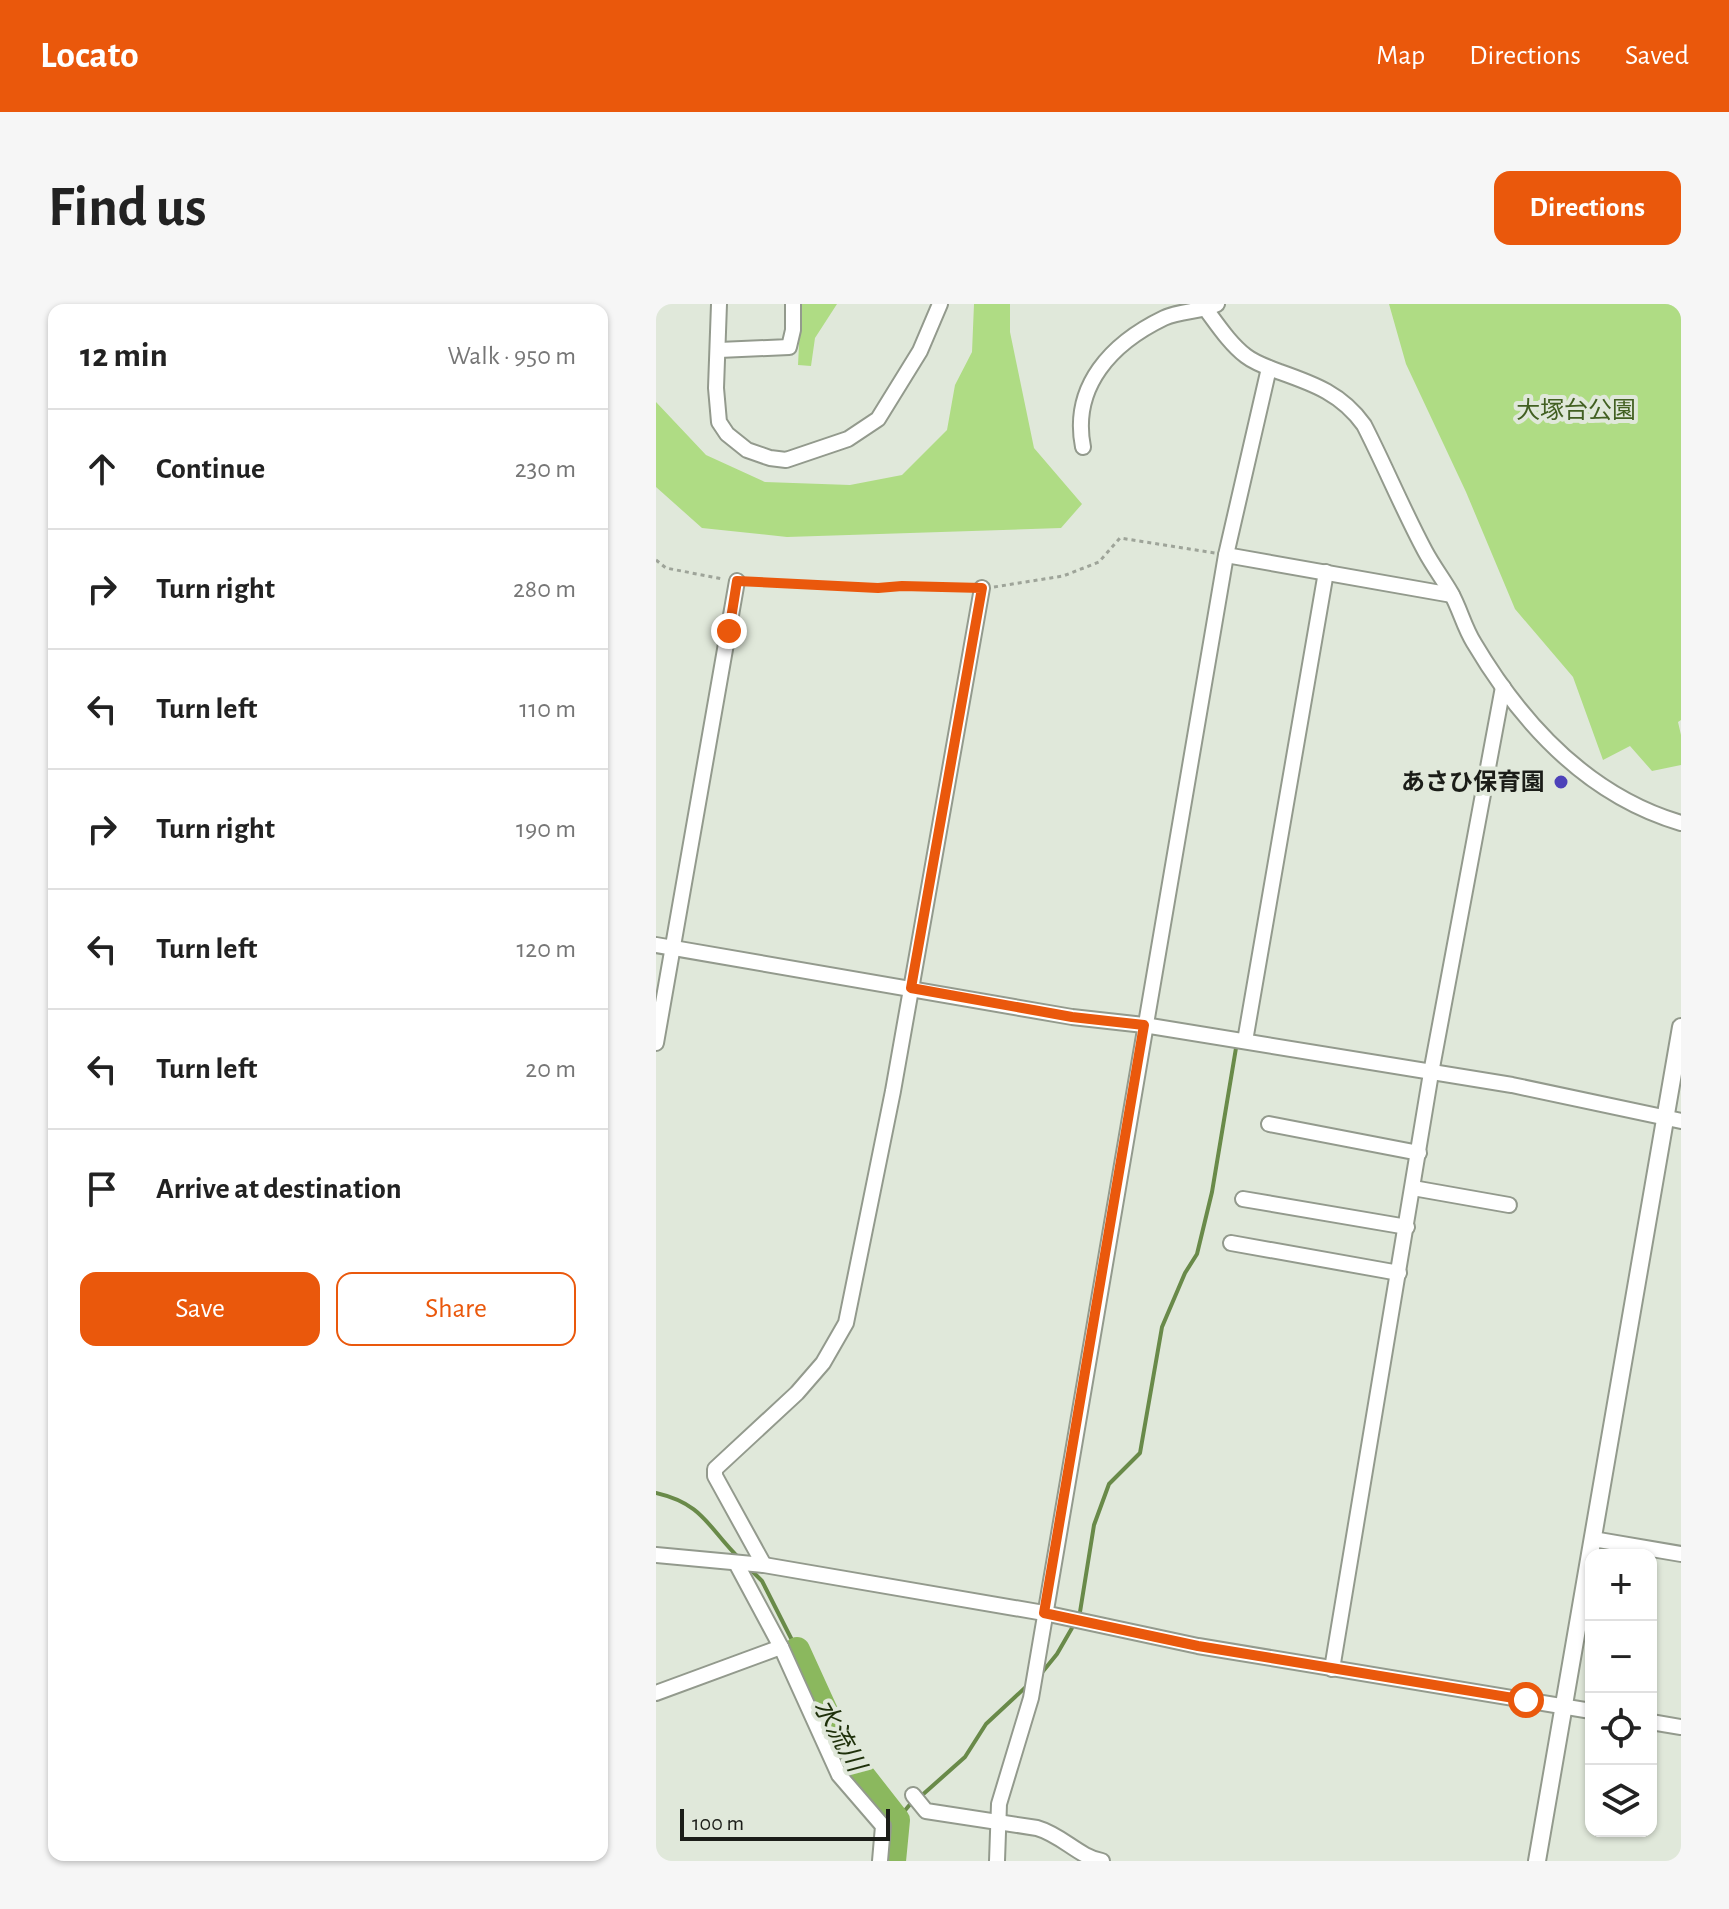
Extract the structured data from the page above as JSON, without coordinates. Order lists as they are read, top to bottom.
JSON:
{
  "water": ["水流川"],
  "parks": ["大塚台公園"],
  "places": ["あさひ保育園"],
  "scale_bar": "100 m",
  "page": {
    "header": "Locato",
    "nav": ["Map", "Directions", "Saved"],
    "buttons": [
      "Directions",
      ["Save", "Share"]
    ],
    "title": "Find us",
    "heading": ["12 min", "Walk · 950 m"],
    "list": [
      ["Continue", "230 m"],
      ["Turn right", "280 m"],
      ["Turn left", "110 m"],
      ["Turn right", "190 m"],
      ["Turn left", "120 m"],
      ["Turn left", "20 m"],
      "Arrive at destination"
    ],
    "map_buttons": ["+", "−"],
    "scale": "100 m"
  }
}
